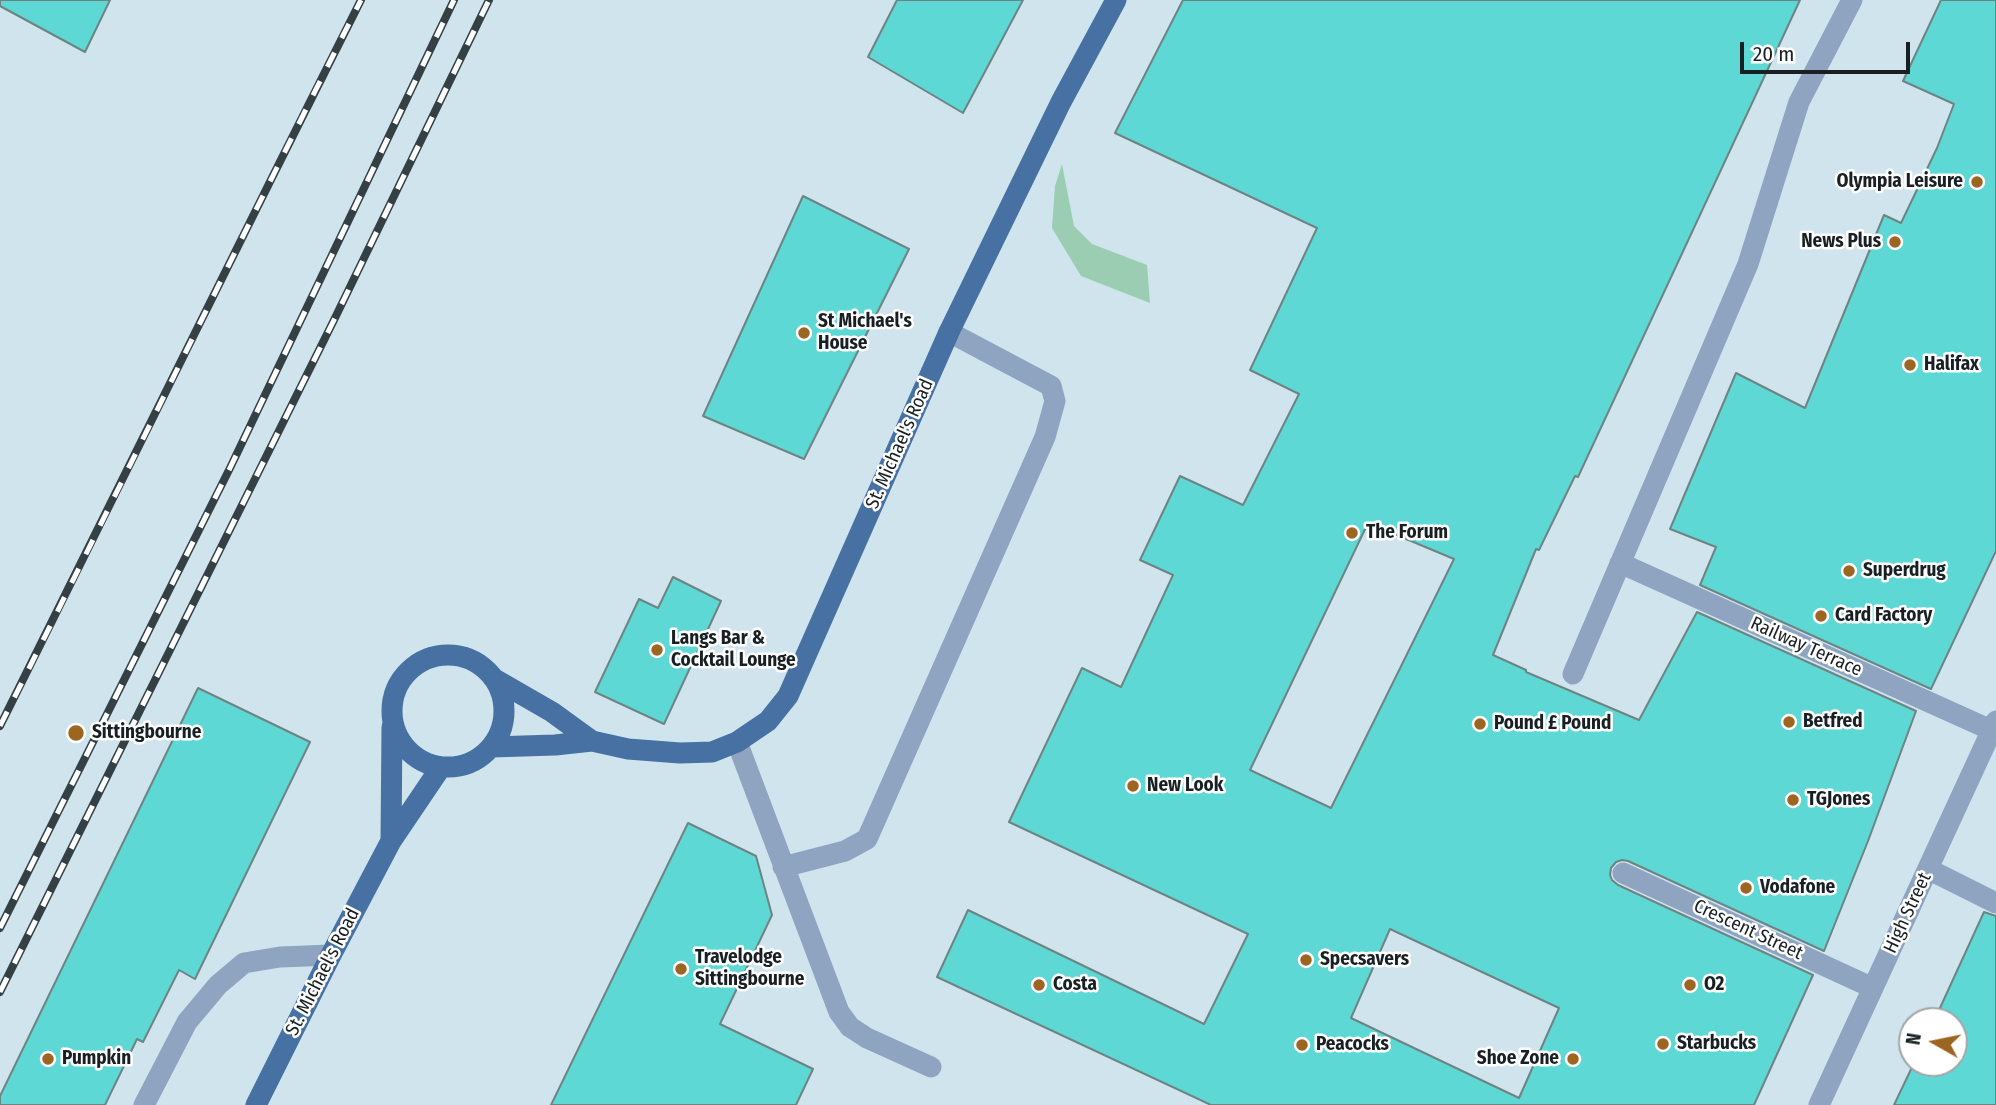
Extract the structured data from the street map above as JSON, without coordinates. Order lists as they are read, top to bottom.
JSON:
{
  "streets": {
    "main road": ["St. Michael's Road"],
    "street": ["Railway Terrace", "High Street", "Crescent Street"]
  },
  "crossings": [
    ["Railway Terrace", "High Street"],
    ["High Street", "Crescent Street"]
  ],
  "places": [
    "Olympia Leisure",
    "News Plus",
    "St Michael's House",
    "Halifax",
    "The Forum",
    "Superdrug",
    "Card Factory",
    "Langs Bar & Cocktail Lounge",
    "Betfred",
    "Pound £ Pound",
    "Sittingbourne",
    "New Look",
    "TGJones",
    "Vodafone",
    "Specsavers",
    "Travelodge Sittingbourne",
    "Costa",
    "O2",
    "Starbucks",
    "Peacocks",
    "Pumpkin",
    "Shoe Zone"
  ],
  "scale_bar": "20 m",
  "north": "left"
}
